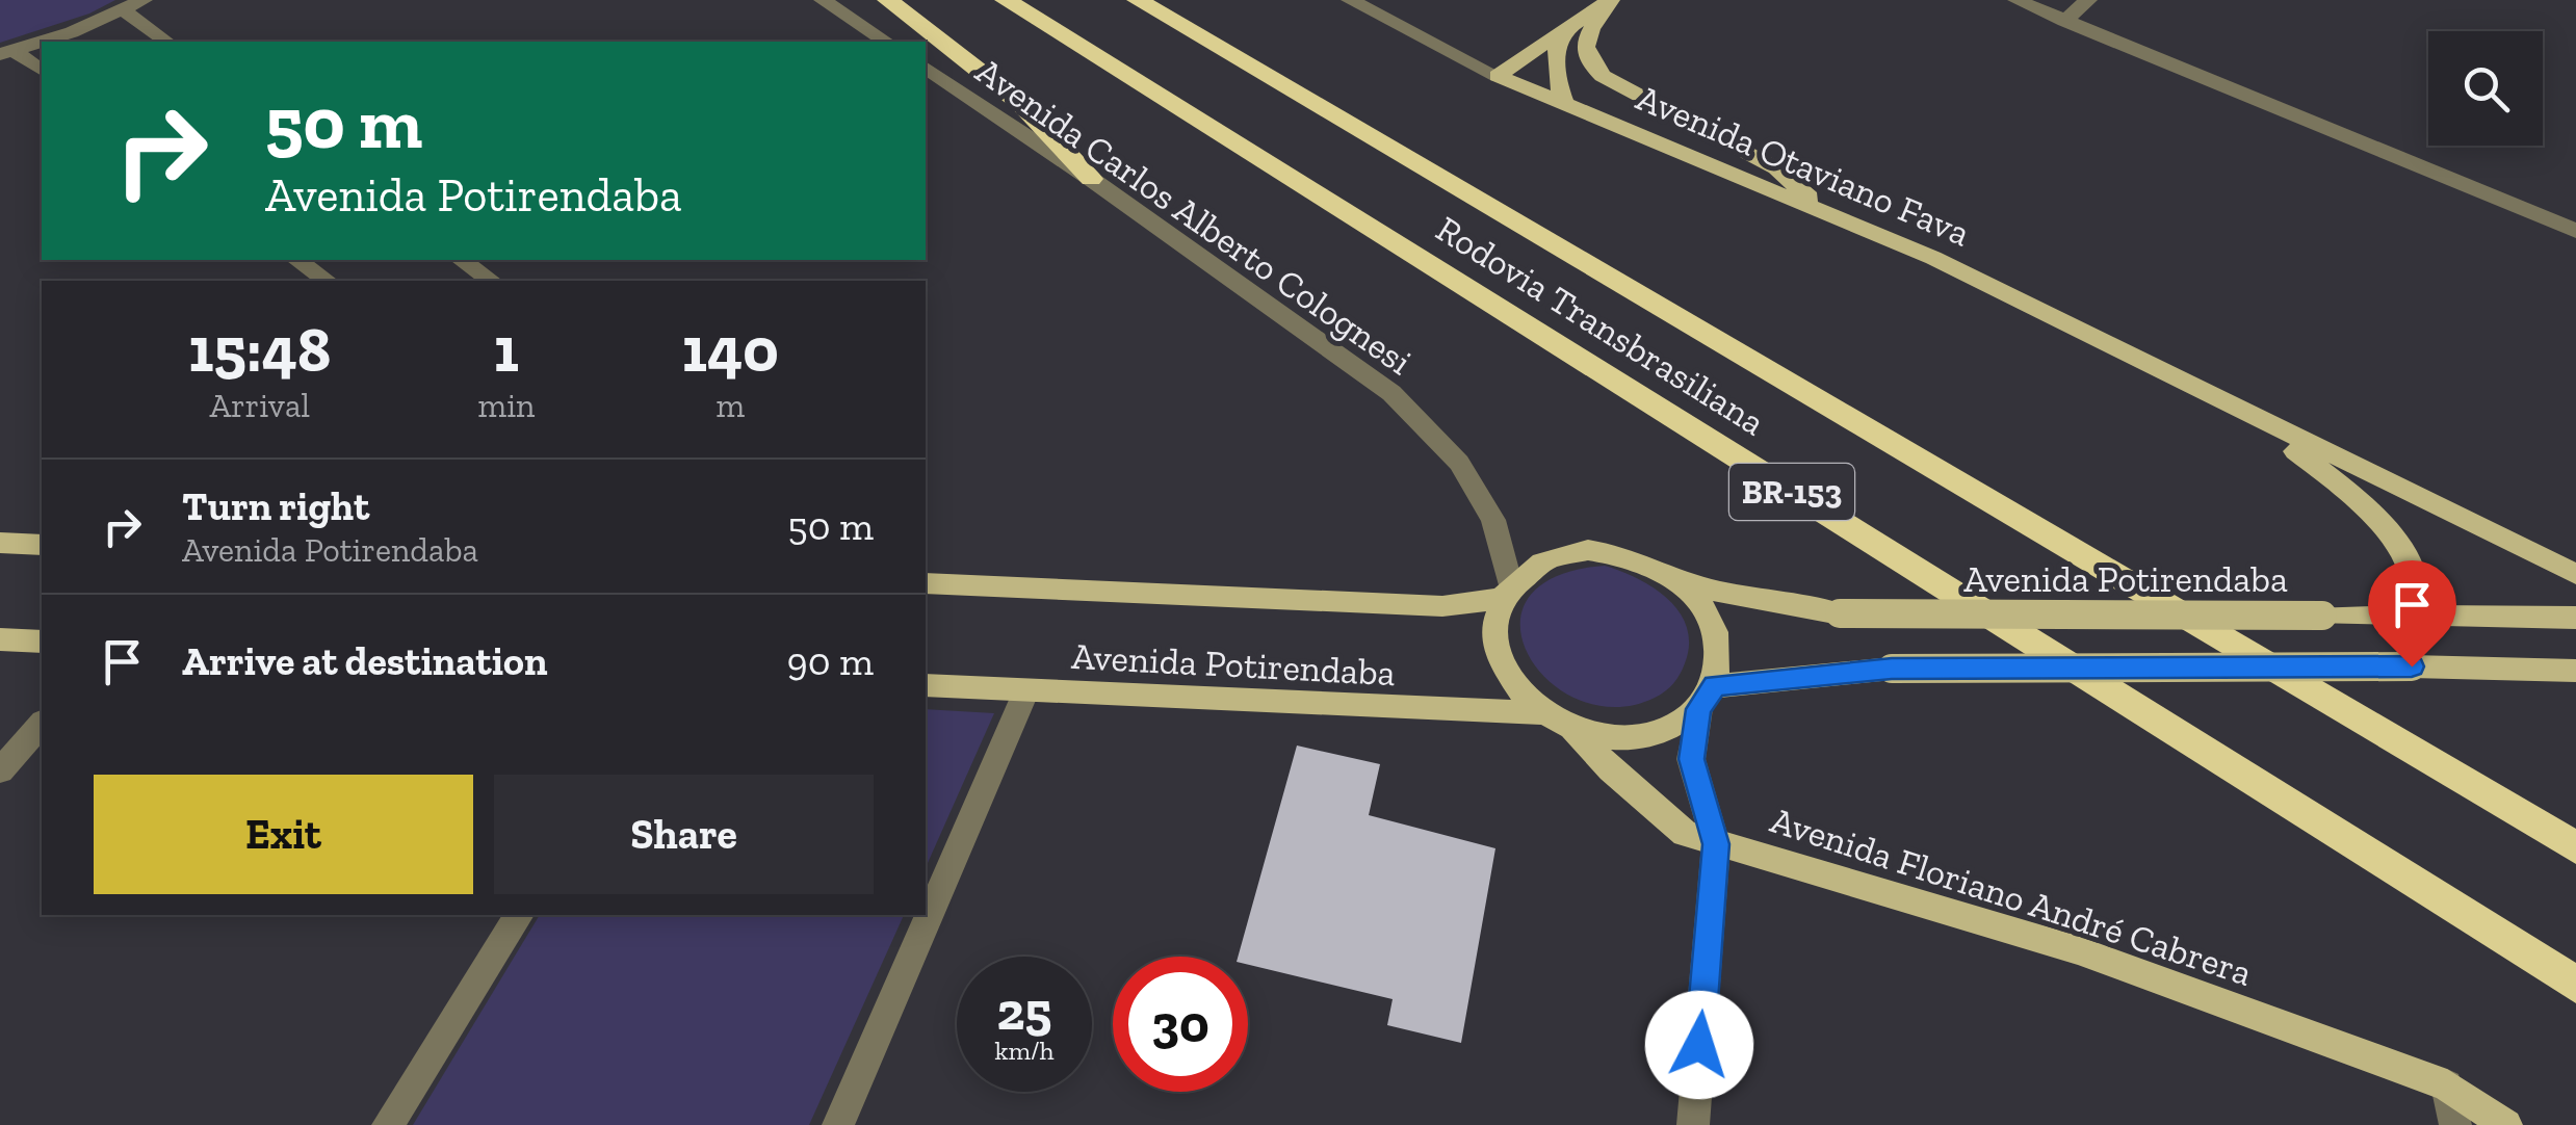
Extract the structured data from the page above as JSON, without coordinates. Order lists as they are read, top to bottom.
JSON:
{
  "streets": {
    "highway": ["Rodovia Transbrasiliana", "BR-153"],
    "main road": ["Avenida Otaviano Fava", "Avenida Potirendaba", "Avenida Floriano André Cabrera"],
    "street": ["Avenida Carlos Alberto Colognesi"]
  },
  "crossings": [
    ["Avenida Otaviano Fava", "Avenida Potirendaba"],
    ["Avenida Carlos Alberto Colognesi", "Avenida Potirendaba"],
    ["Avenida Carlos Alberto Colognesi", "Avenida Floriano André Cabrera"],
    ["Avenida Potirendaba", "Avenida Floriano André Cabrera"]
  ],
  "page": {
    "turn": ["50 m", "Avenida Potirendaba"],
    "eta": [
      "15:48",
      "Arrival",
      "1",
      "min",
      "140",
      "m"
    ],
    "list": [
      {
        "name": "Turn right",
        "note": "Avenida Potirendaba",
        "value": "50 m"
      },
      {
        "name": "Arrive at destination",
        "value": "90 m"
      }
    ],
    "buttons": ["Exit", "Share"],
    "speed": "25 km/h",
    "limit": "30"
  }
}
